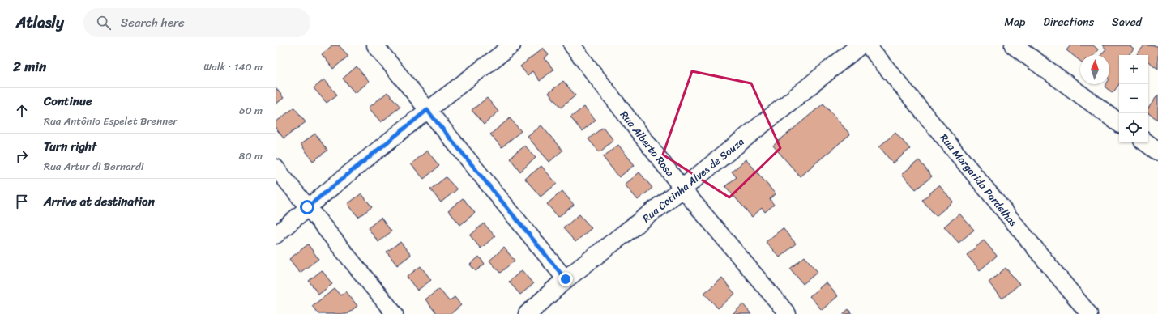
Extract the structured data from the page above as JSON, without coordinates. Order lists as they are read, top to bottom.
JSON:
{
  "streets": {
    "street": ["Rua Alberto Rosa", "Rua Cotinha Alves de Souza", "Rua Margarida Pardelhas"]
  },
  "crossings": [
    ["Rua Alberto Rosa", "Rua Cotinha Alves de Souza"]
  ],
  "north": "top",
  "page": {
    "header": "Atlasly",
    "search": "Search here",
    "nav": ["Map", "Directions", "Saved"],
    "heading": ["2 min", "Walk · 140 m"],
    "map_buttons": ["+", "−"],
    "list": [
      ["Continue", "Rua Antônio Espelet Brenner", "60 m"],
      ["Turn right", "Rua Artur di Bernardi", "80 m"],
      "Arrive at destination"
    ]
  }
}
